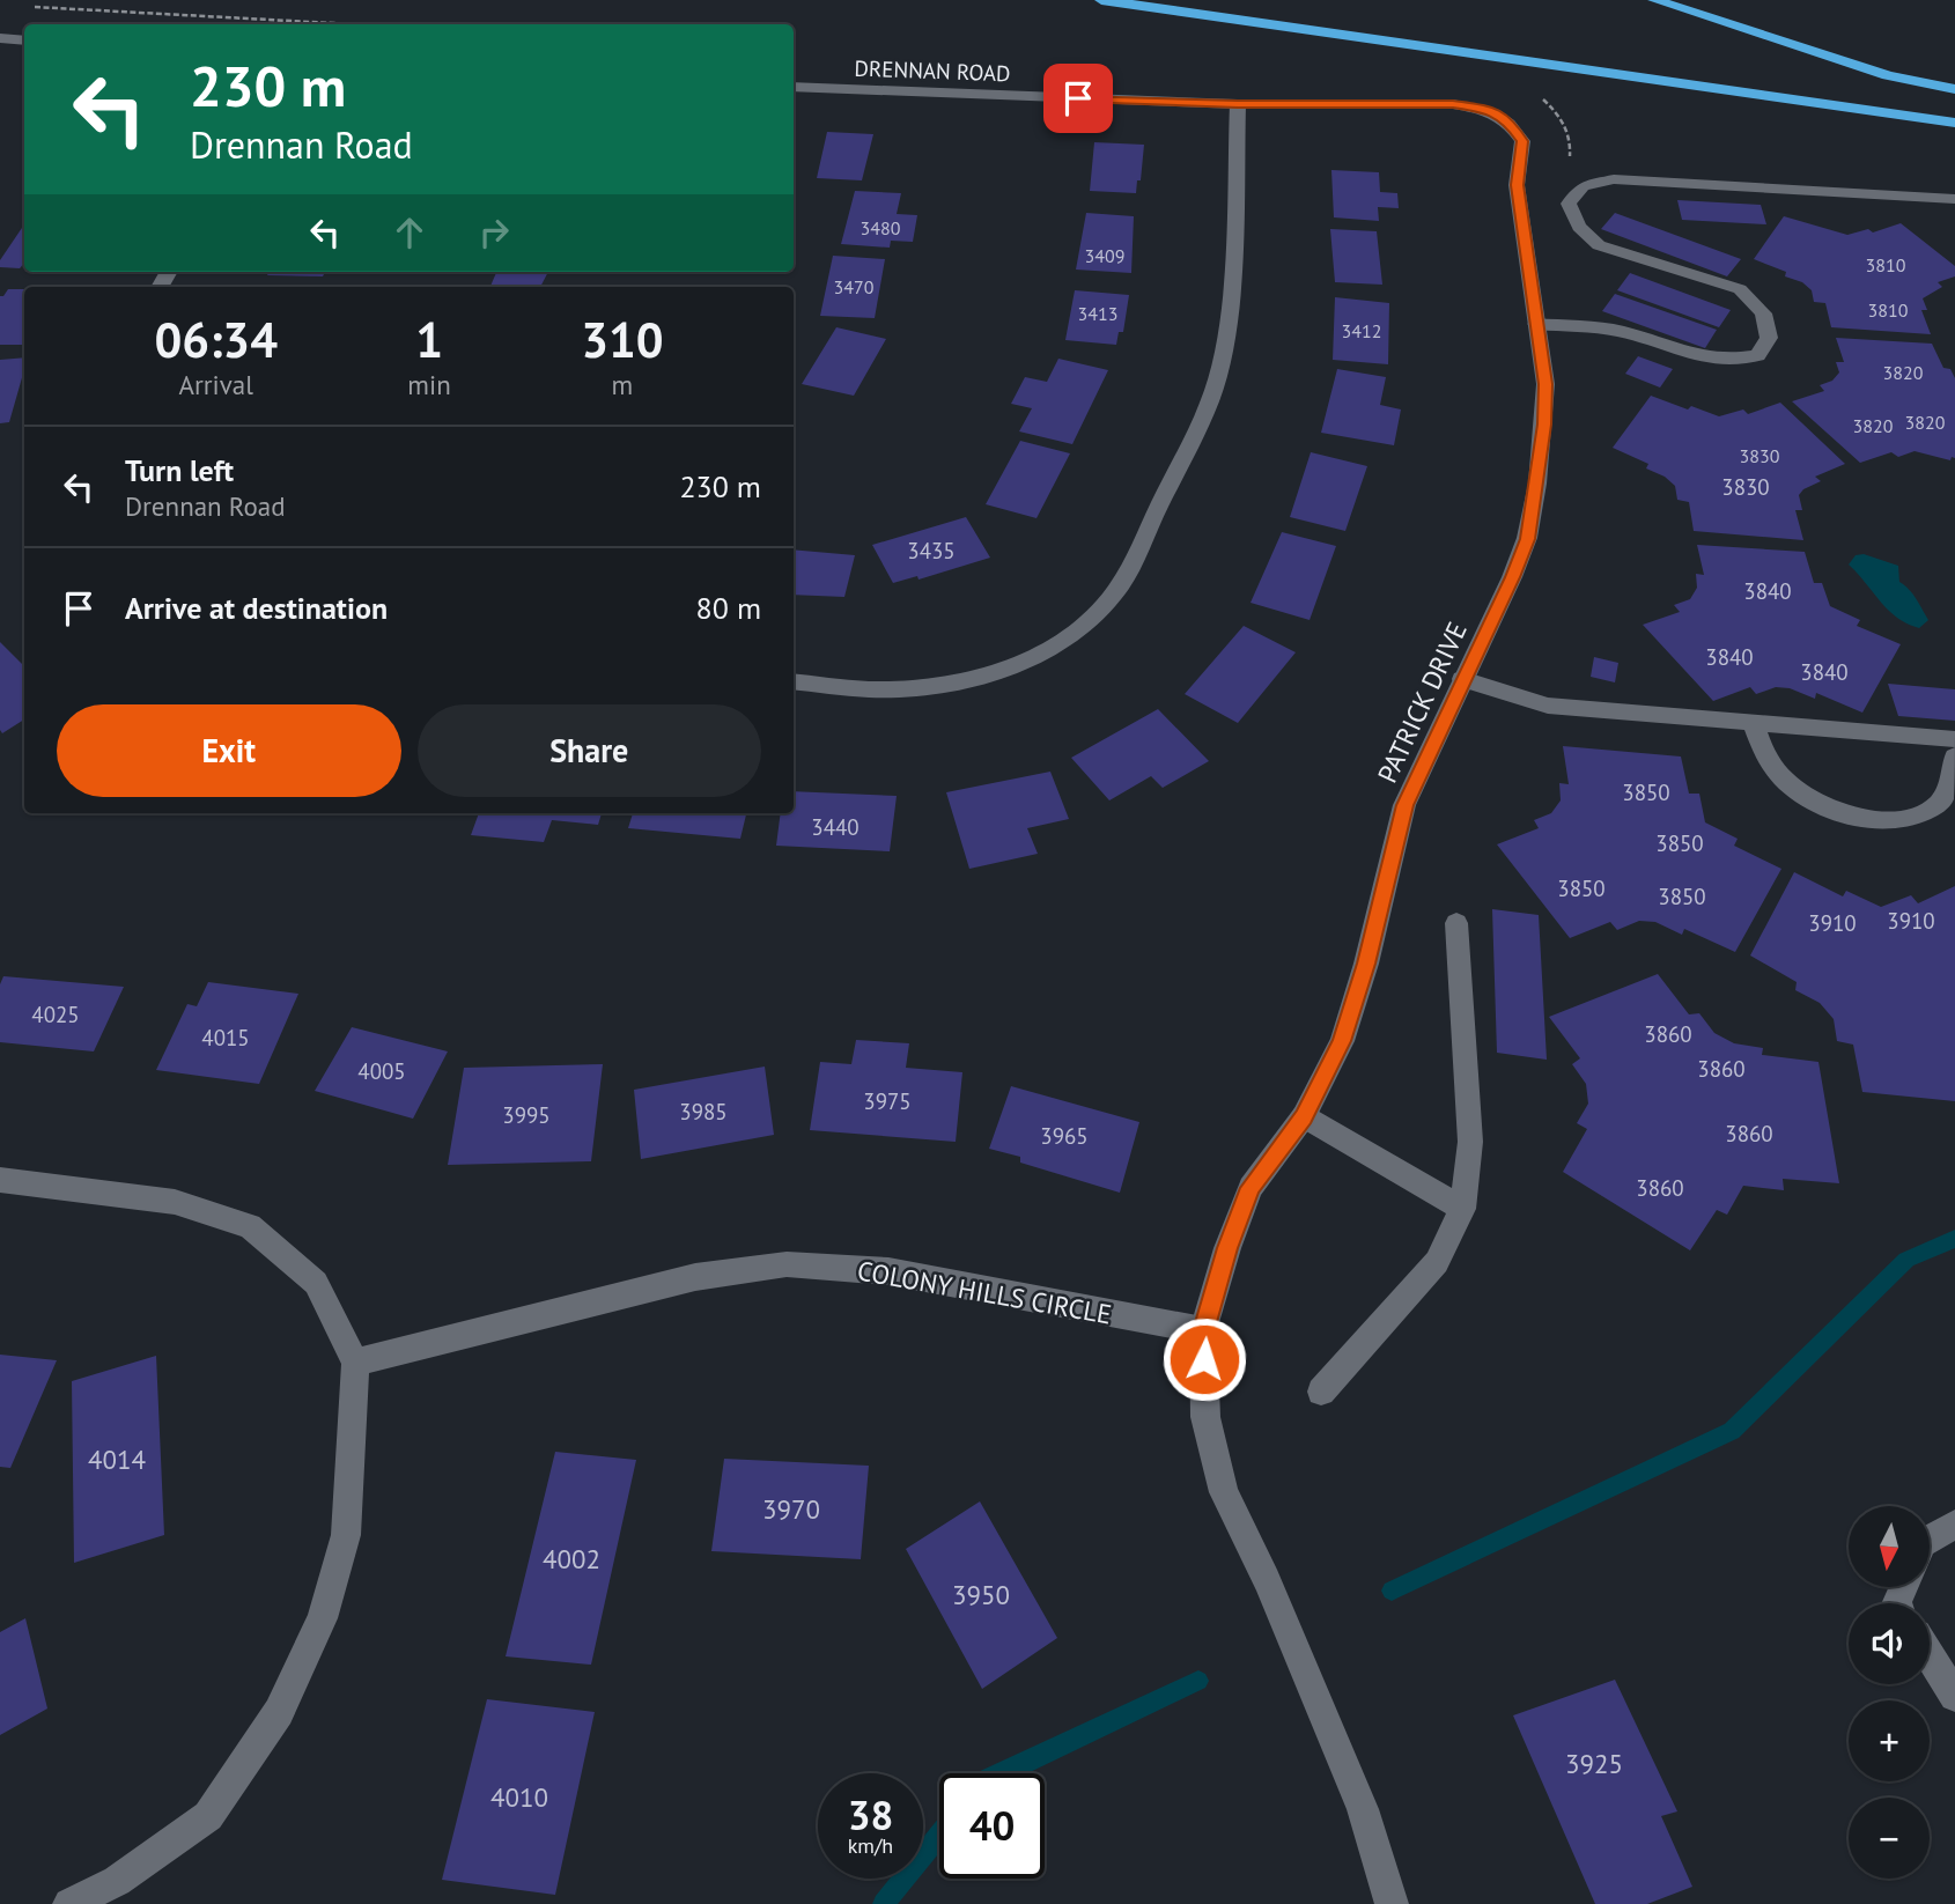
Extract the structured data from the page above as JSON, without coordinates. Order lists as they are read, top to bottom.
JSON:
{
  "streets": {
    "street": ["DRENNAN ROAD", "PATRICK DRIVE", "COLONY HILLS CIRCLE"]
  },
  "crossings": [
    ["DRENNAN ROAD", "PATRICK DRIVE"],
    ["PATRICK DRIVE", "COLONY HILLS CIRCLE"]
  ],
  "house_numbers": [
    "3480",
    "3409",
    "3810",
    "3470",
    "3810",
    "3413",
    "3412",
    "3820",
    "3820",
    "3820",
    "3830",
    "3830",
    "3435",
    "3840",
    "3840",
    "3840",
    "3850",
    "3440",
    "3850",
    "3850",
    "3850",
    "3910",
    "3910",
    "4025",
    "3860",
    "4015",
    "3860",
    "4005",
    "3975",
    "3985",
    "3995",
    "3860",
    "3965",
    "3860",
    "4014",
    "3970",
    "4002",
    "3950",
    "3925",
    "4010"
  ],
  "north": "bottom",
  "page": {
    "turn": ["230 m", "Drennan Road"],
    "eta": [
      "06:34",
      "Arrival",
      "1",
      "min",
      "310",
      "m"
    ],
    "list": [
      {
        "name": "Turn left",
        "note": "Drennan Road",
        "value": "230 m"
      },
      {
        "name": "Arrive at destination",
        "value": "80 m"
      }
    ],
    "buttons": ["Exit", "Share"],
    "map_buttons": ["+", "−"],
    "speed": "38 km/h",
    "limit": "40"
  }
}
